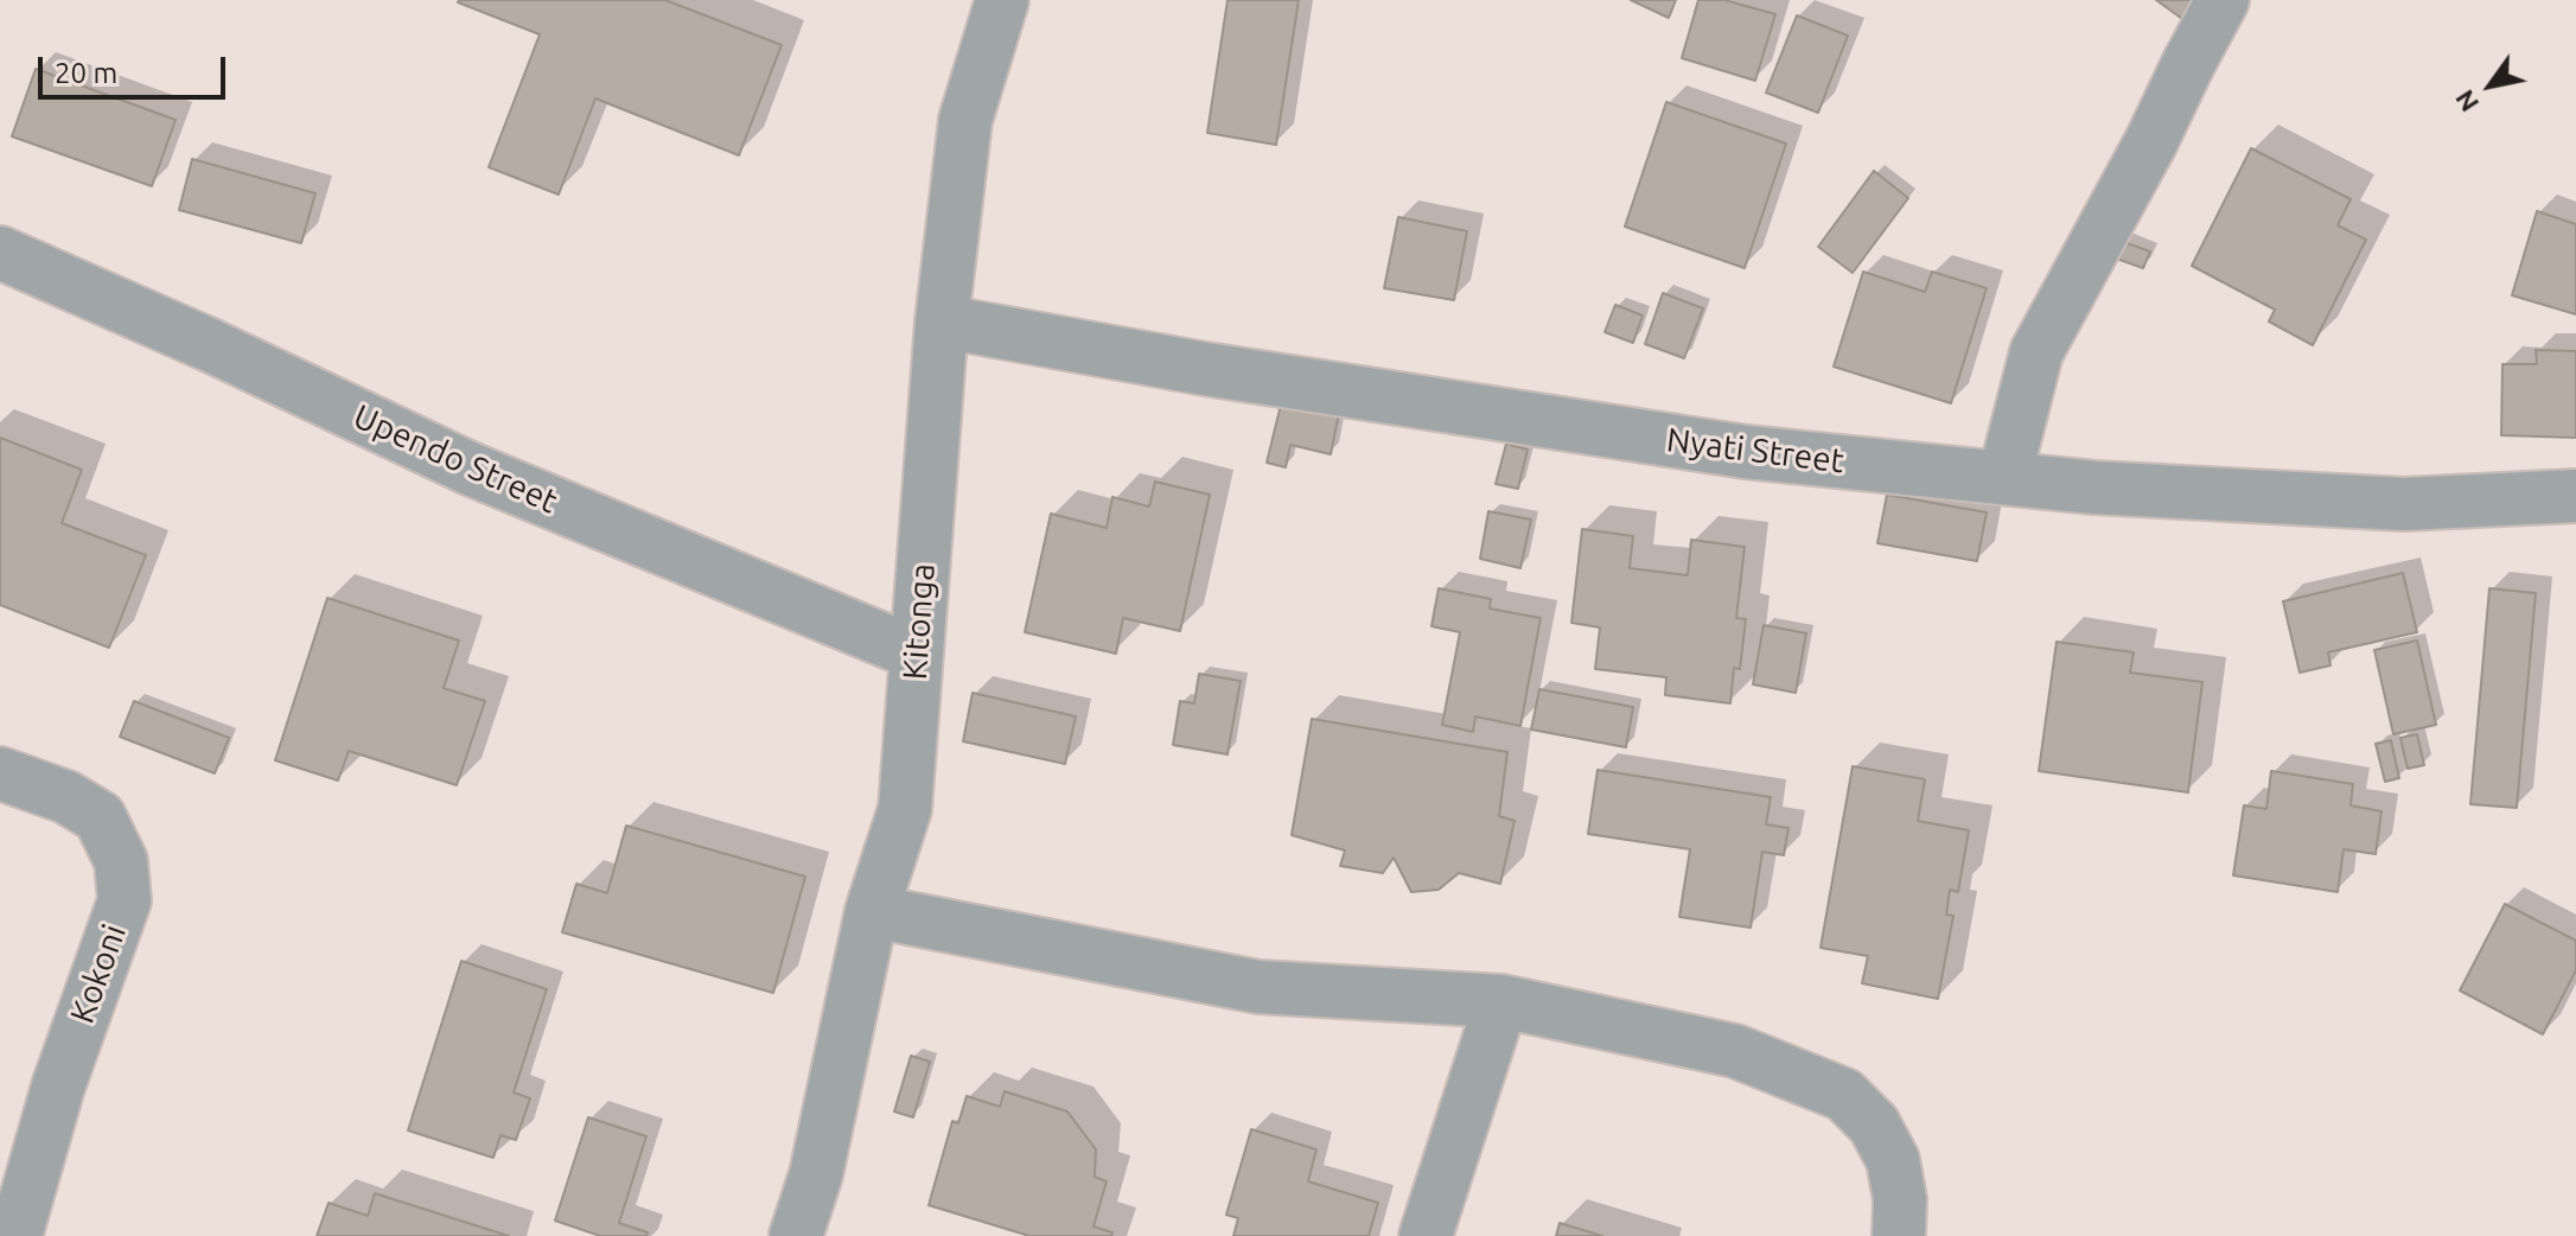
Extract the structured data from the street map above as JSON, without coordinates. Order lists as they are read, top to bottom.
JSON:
{
  "streets": {
    "street": [
      "Nyati Street",
      "Upendo Street",
      "Kitonga",
      "Kokoni"
    ]
  },
  "crossings": [
    ["Nyati Street", "Kitonga"],
    ["Upendo Street", "Kitonga"]
  ],
  "scale_bar": "20 m",
  "north": "bottom left"
}
